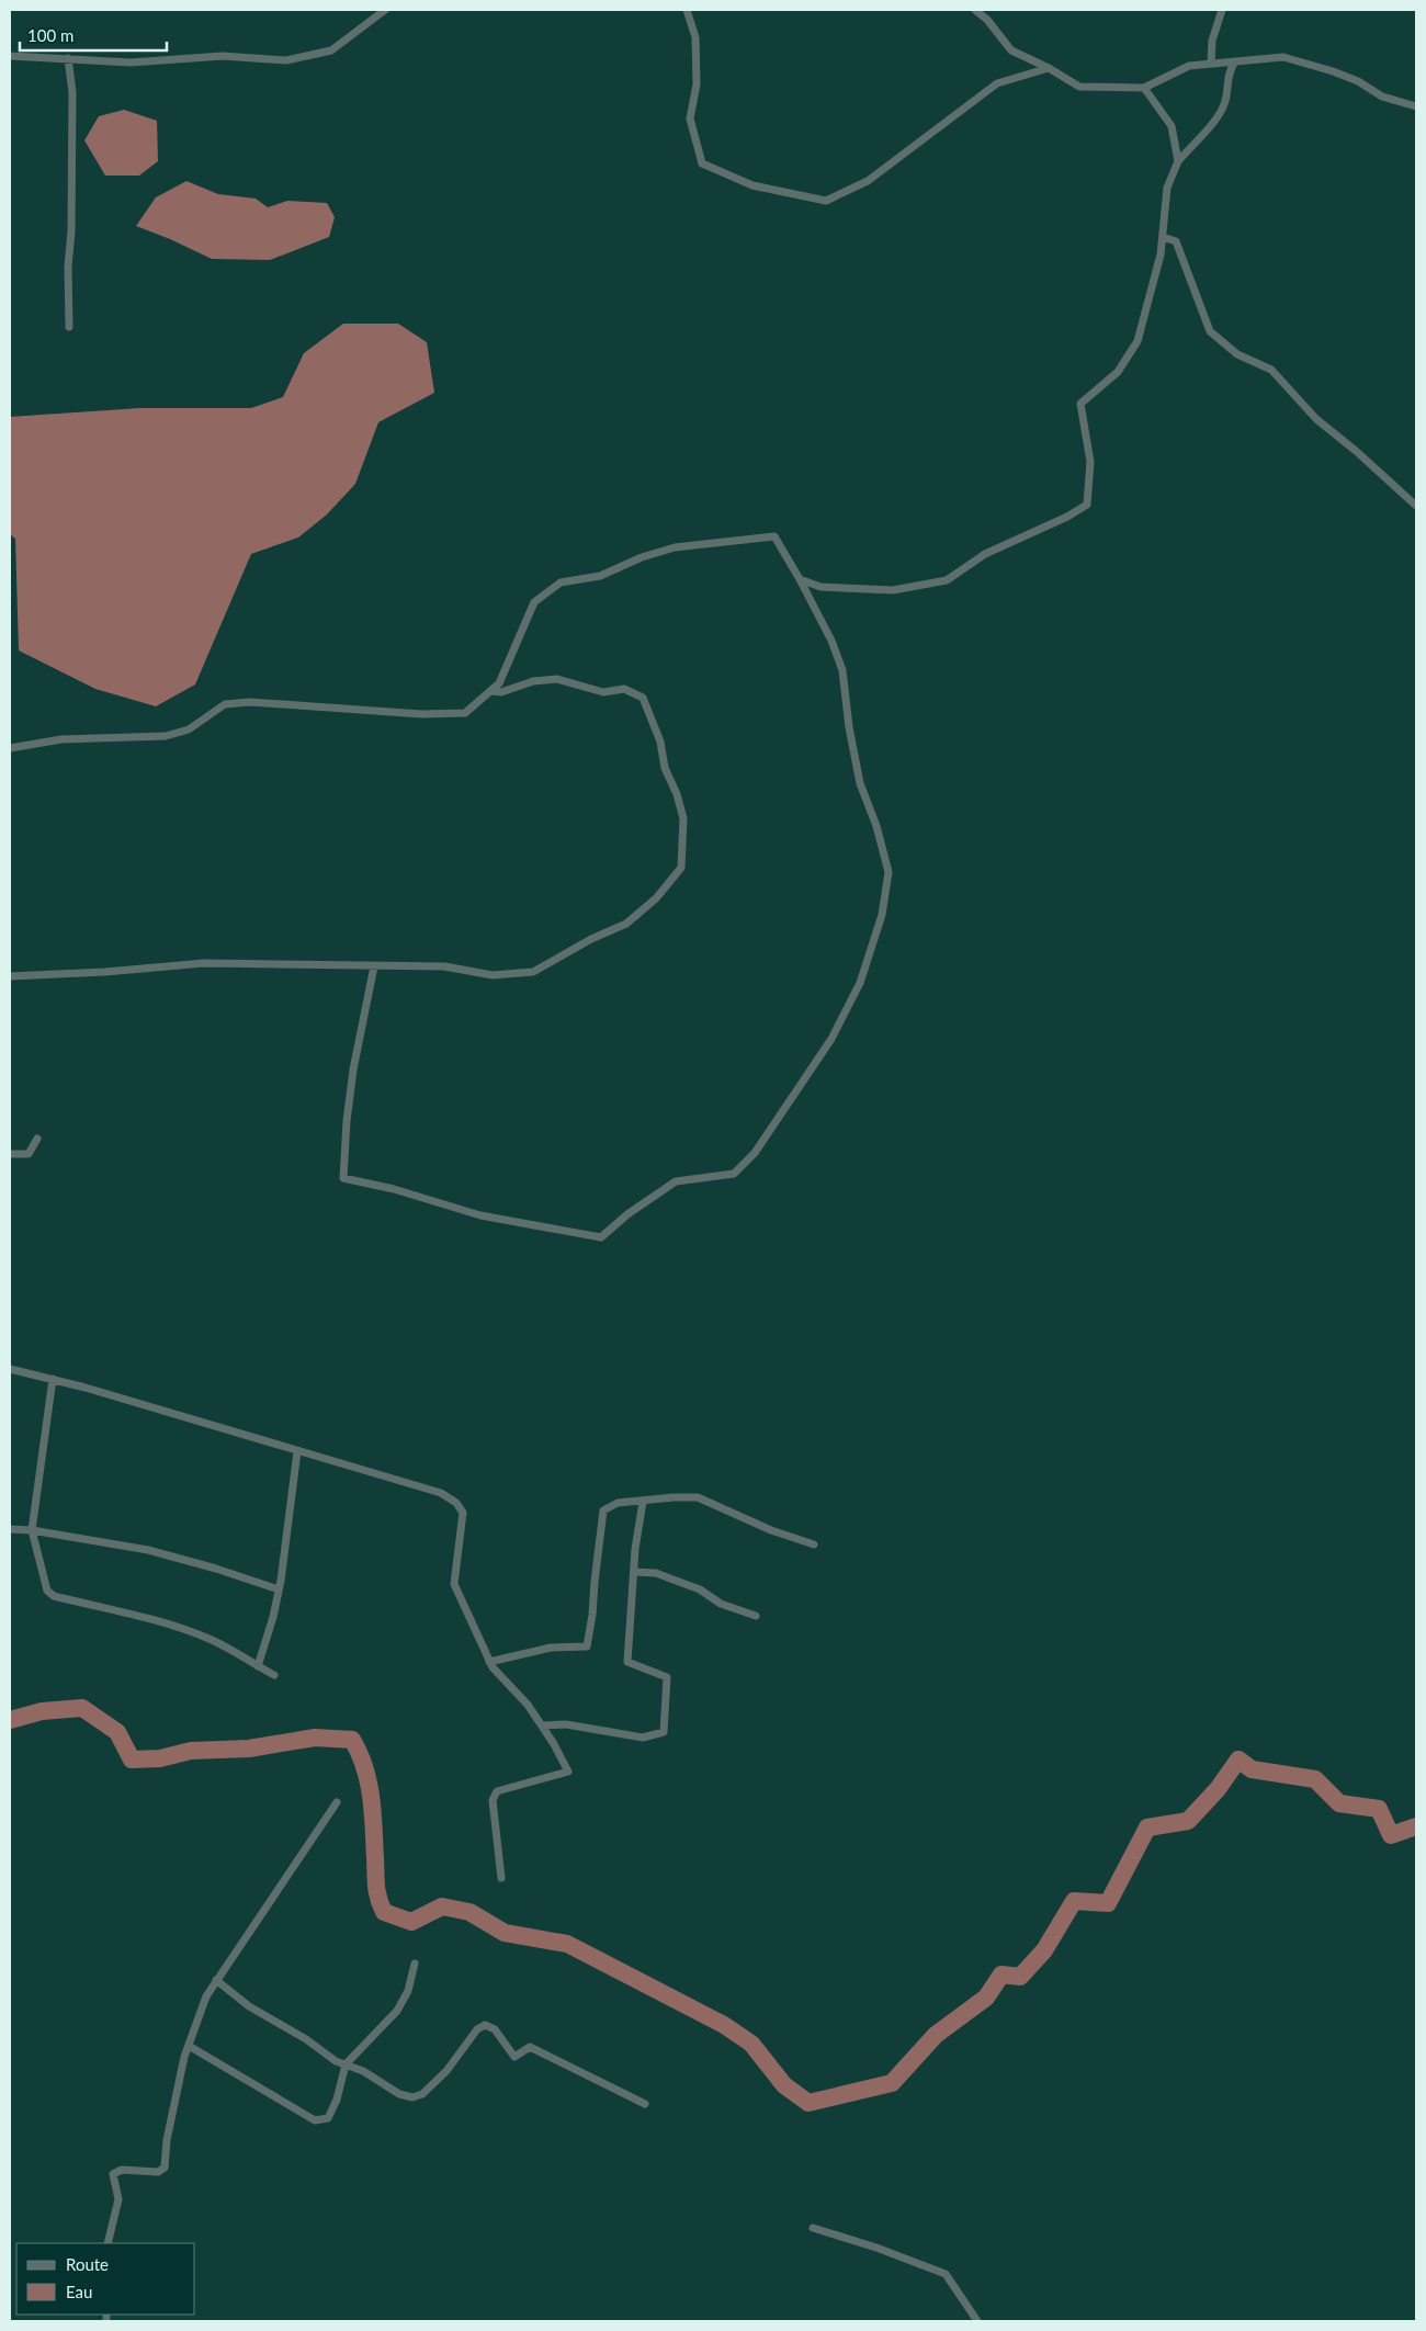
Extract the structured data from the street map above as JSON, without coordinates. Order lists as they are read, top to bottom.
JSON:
{
  "legend": ["Route", "Eau"],
  "scale_bar": "100 m"
}
